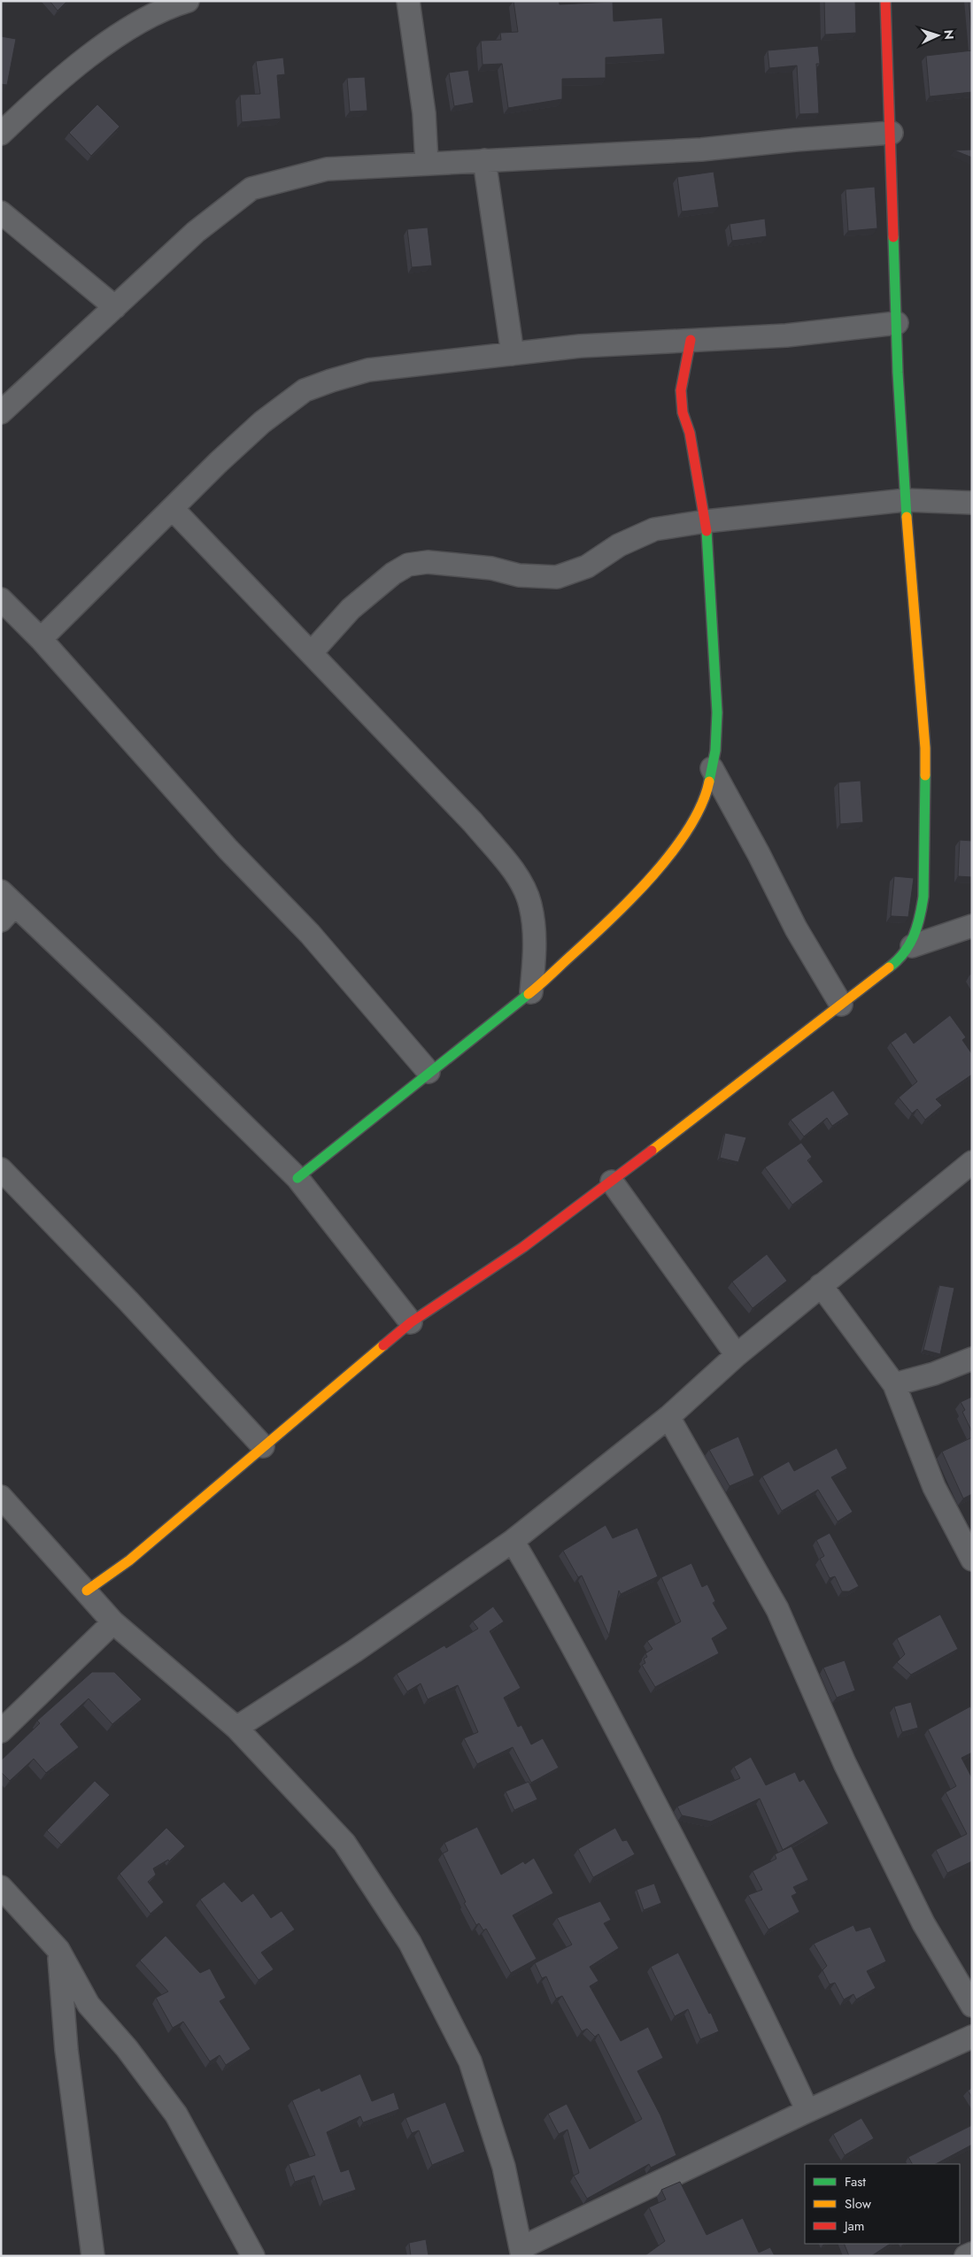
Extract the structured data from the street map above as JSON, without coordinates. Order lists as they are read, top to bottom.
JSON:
{
  "legend": ["Fast", "Slow", "Jam"],
  "north": "right"
}
